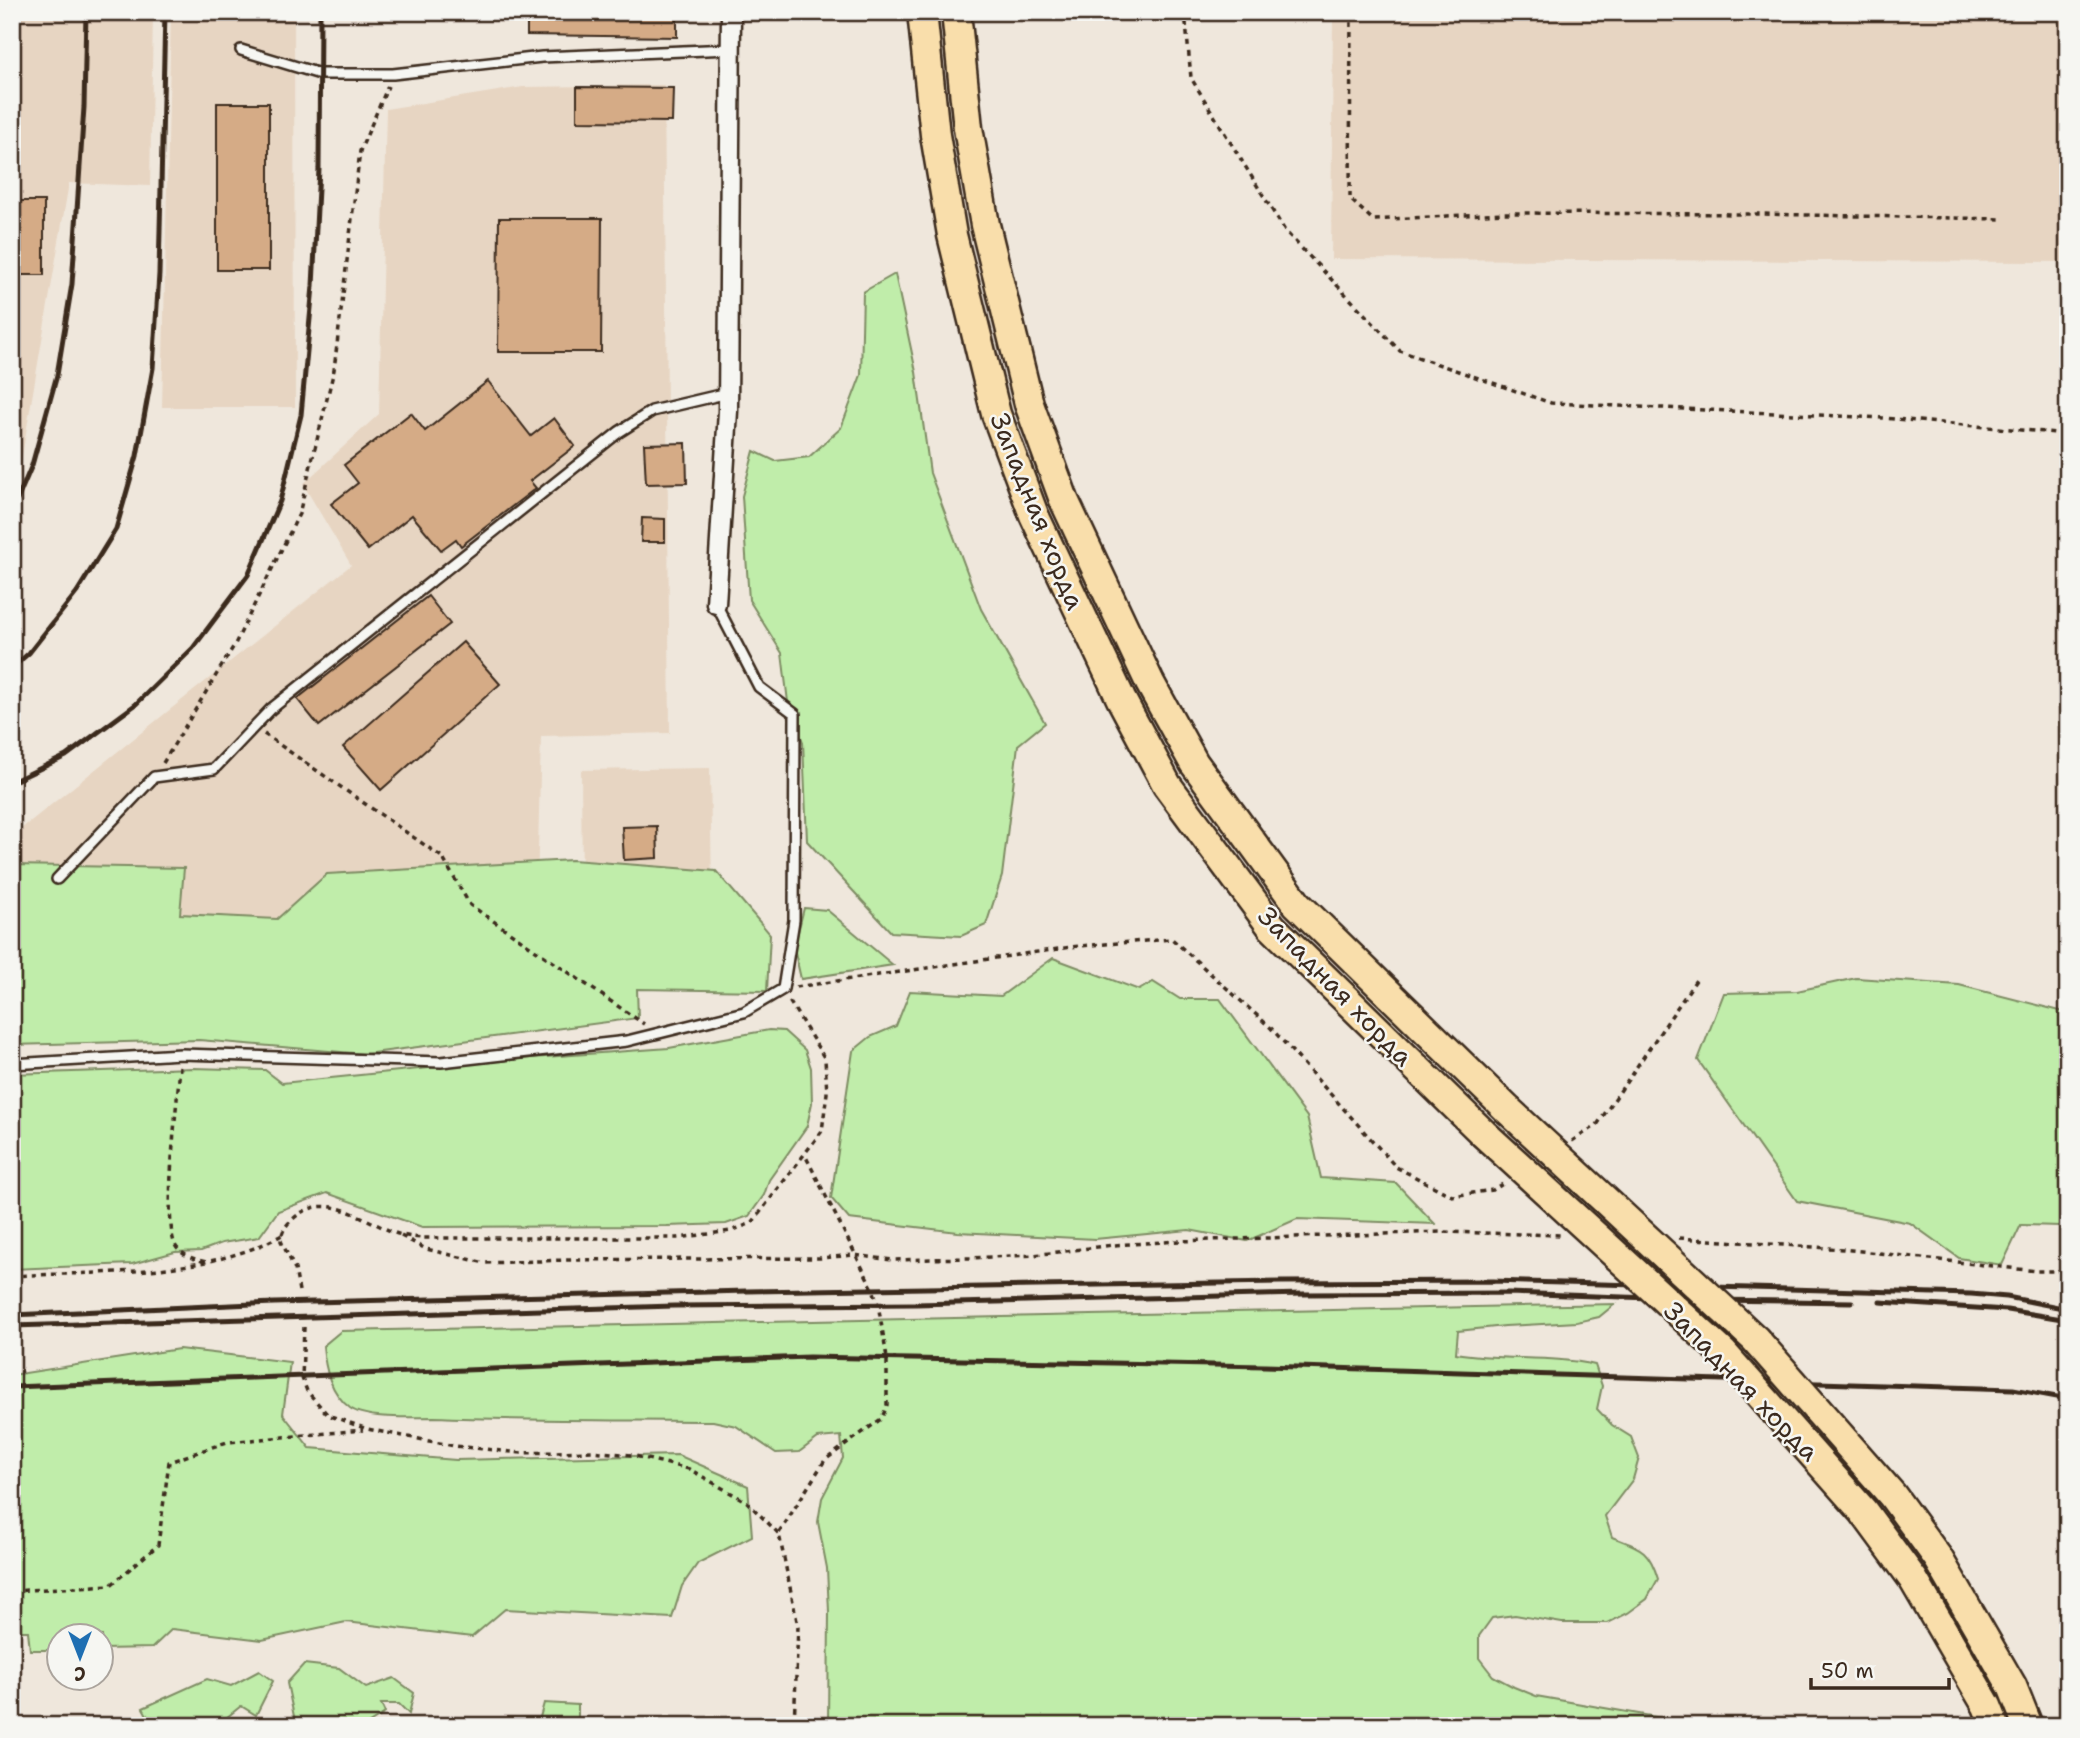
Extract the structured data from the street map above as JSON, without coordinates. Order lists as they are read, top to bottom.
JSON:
{
  "streets": {
    "highway": ["Западная хорда"]
  },
  "scale_bar": "50 m",
  "north": "bottom"
}
